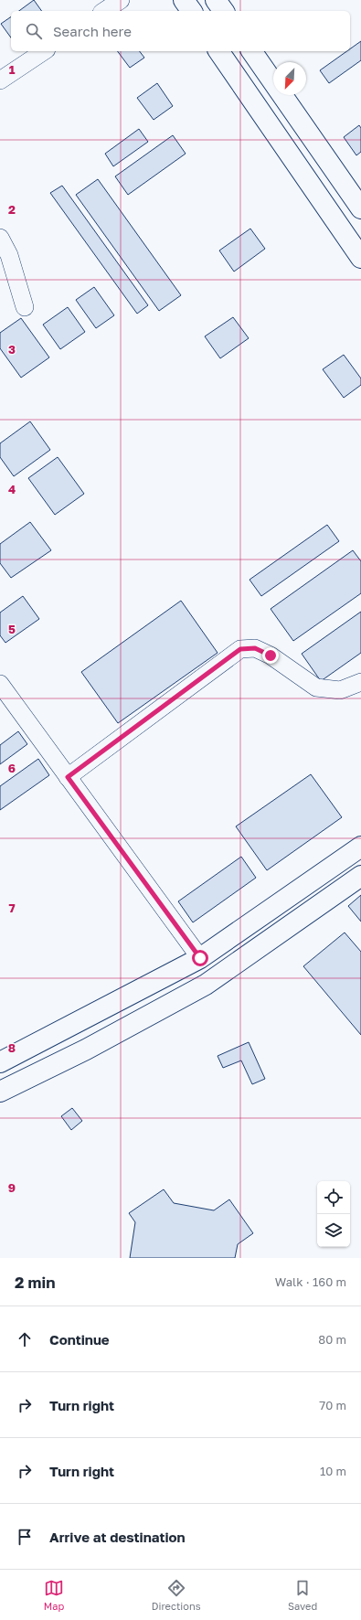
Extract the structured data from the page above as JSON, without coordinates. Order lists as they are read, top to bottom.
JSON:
{
  "north": "bottom left",
  "page": {
    "search": "Search here",
    "heading": ["2 min", "Walk · 160 m"],
    "list": [
      ["Continue", "80 m"],
      ["Turn right", "70 m"],
      ["Turn right", "10 m"],
      "Arrive at destination"
    ],
    "nav": ["Map", "Directions", "Saved"]
  },
  "grid": {
    "rows": [
      "1",
      "2",
      "3",
      "4",
      "5",
      "6",
      "7",
      "8",
      "9"
    ]
  }
}
